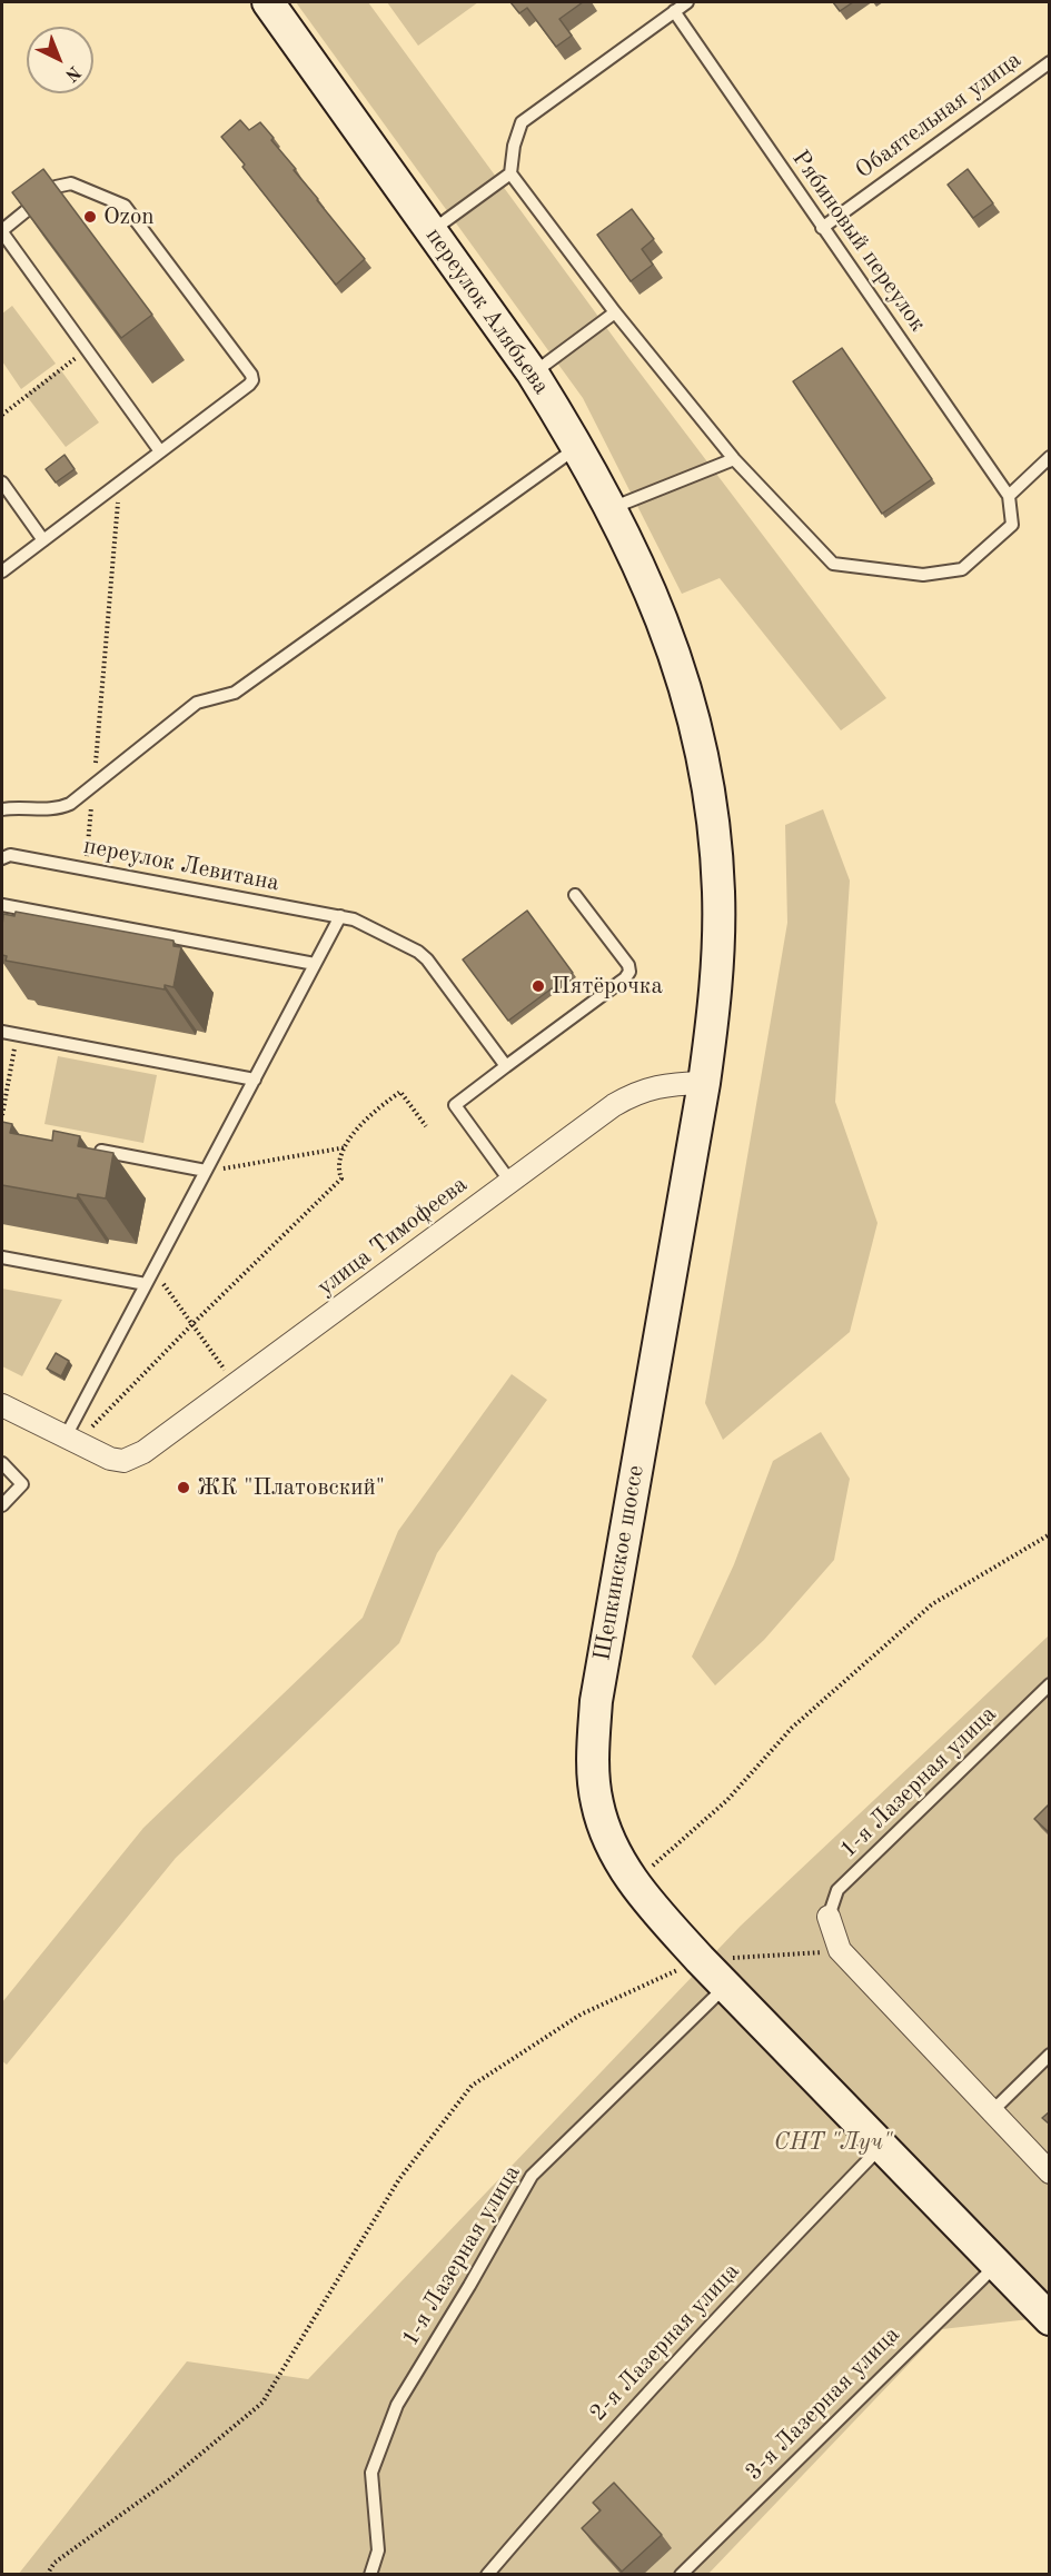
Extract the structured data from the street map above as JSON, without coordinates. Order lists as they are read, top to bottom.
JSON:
{
  "streets": {
    "main road": ["переулок Алябьева", "Щепкинское шоссе"],
    "street": ["улица Тимофеева"],
    "lane": [
      "Обаятельная улица",
      "Рябиновый переулок",
      "переулок Левитана",
      "1-я Лазерная улица",
      "2-я Лазерная улица",
      "3-я Лазерная улица"
    ]
  },
  "crossings": [
    ["Обаятельная улица", "Рябиновый переулок"],
    ["переулок Алябьева", "Щепкинское шоссе"],
    ["улица Тимофеева", "Щепкинское шоссе"],
    ["Щепкинское шоссе", "1-я Лазерная улица"],
    ["Щепкинское шоссе", "2-я Лазерная улица"],
    ["Щепкинское шоссе", "3-я Лазерная улица"]
  ],
  "parks": ["СНТ \"Луч\""],
  "places": ["Ozon", "Пятёрочка", "ЖК \"Платовский\""],
  "north": "bottom right"
}
